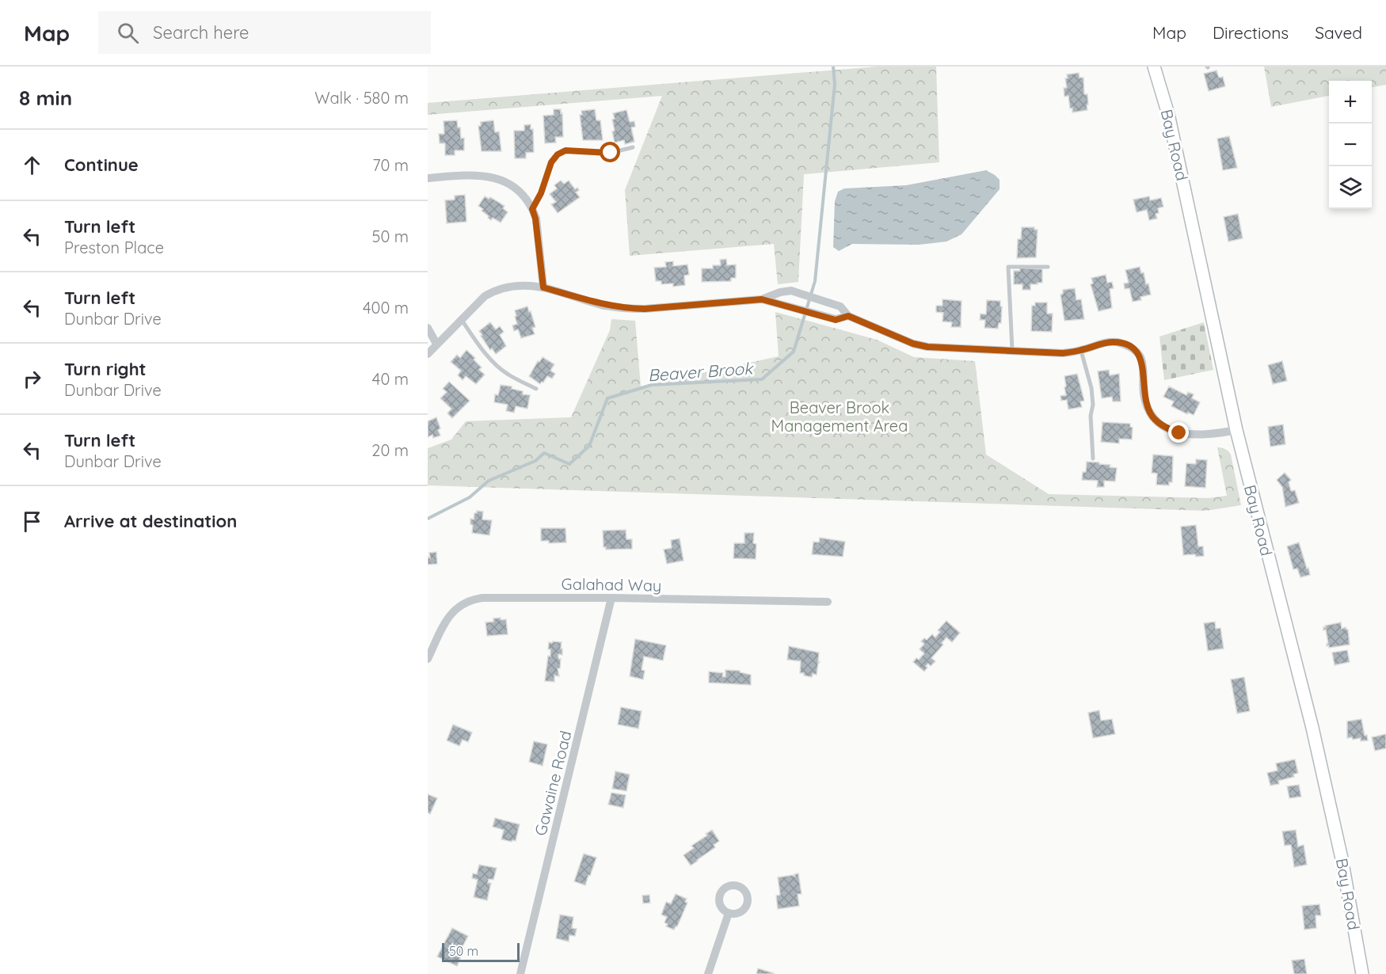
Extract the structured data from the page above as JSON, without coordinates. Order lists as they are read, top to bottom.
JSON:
{
  "streets": {
    "main road": ["Bay Road"],
    "street": ["Galahad Way", "Gawaine Road"]
  },
  "crossings": [
    ["Galahad Way", "Gawaine Road"]
  ],
  "water": ["Beaver Brook"],
  "parks": ["Beaver Brook Management Area"],
  "scale_bar": "50 m",
  "page": {
    "header": "Map",
    "search": "Search here",
    "nav": ["Map", "Directions", "Saved"],
    "heading": ["8 min", "Walk · 580 m"],
    "map_buttons": ["+", "−"],
    "list": [
      ["Continue", "70 m"],
      ["Turn left", "Preston Place", "50 m"],
      ["Turn left", "Dunbar Drive", "400 m"],
      ["Turn right", "Dunbar Drive", "40 m"],
      ["Turn left", "Dunbar Drive", "20 m"],
      "Arrive at destination"
    ],
    "scale": "50 m"
  }
}
